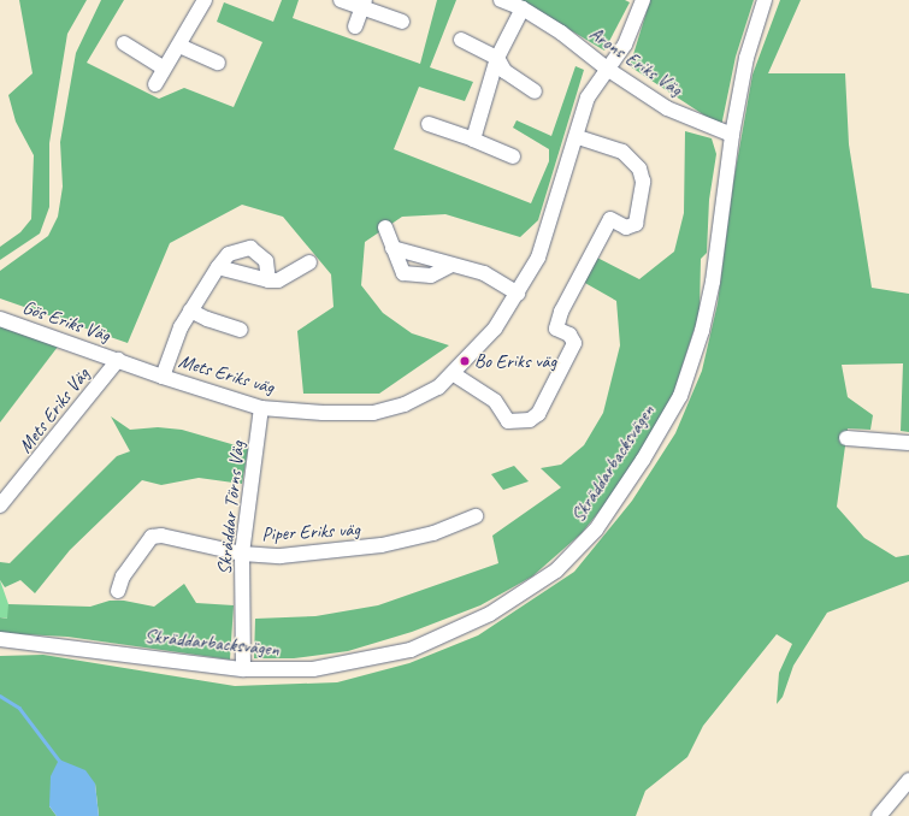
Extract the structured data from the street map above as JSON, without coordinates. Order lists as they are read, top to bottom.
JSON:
{
  "streets": {
    "street": [
      "Arons Eriks Väg",
      "Gös Eriks Väg",
      "Mets Eriks väg",
      "Mets Eriks Väg",
      "Skräddarbacksvägen",
      "Skräddar Törns Väg",
      "Piper Eriks väg"
    ]
  },
  "crossings": [
    ["Arons Eriks Väg", "Skräddarbacksvägen"],
    ["Gös Eriks Väg", "Mets Eriks väg"],
    ["Gös Eriks Väg", "Mets Eriks Väg"],
    ["Mets Eriks väg", "Mets Eriks Väg"],
    ["Mets Eriks väg", "Skräddar Törns Väg"],
    ["Skräddarbacksvägen", "Skräddar Törns Väg"],
    ["Skräddar Törns Väg", "Piper Eriks väg"]
  ],
  "places": ["Bo Eriks väg"]
}
